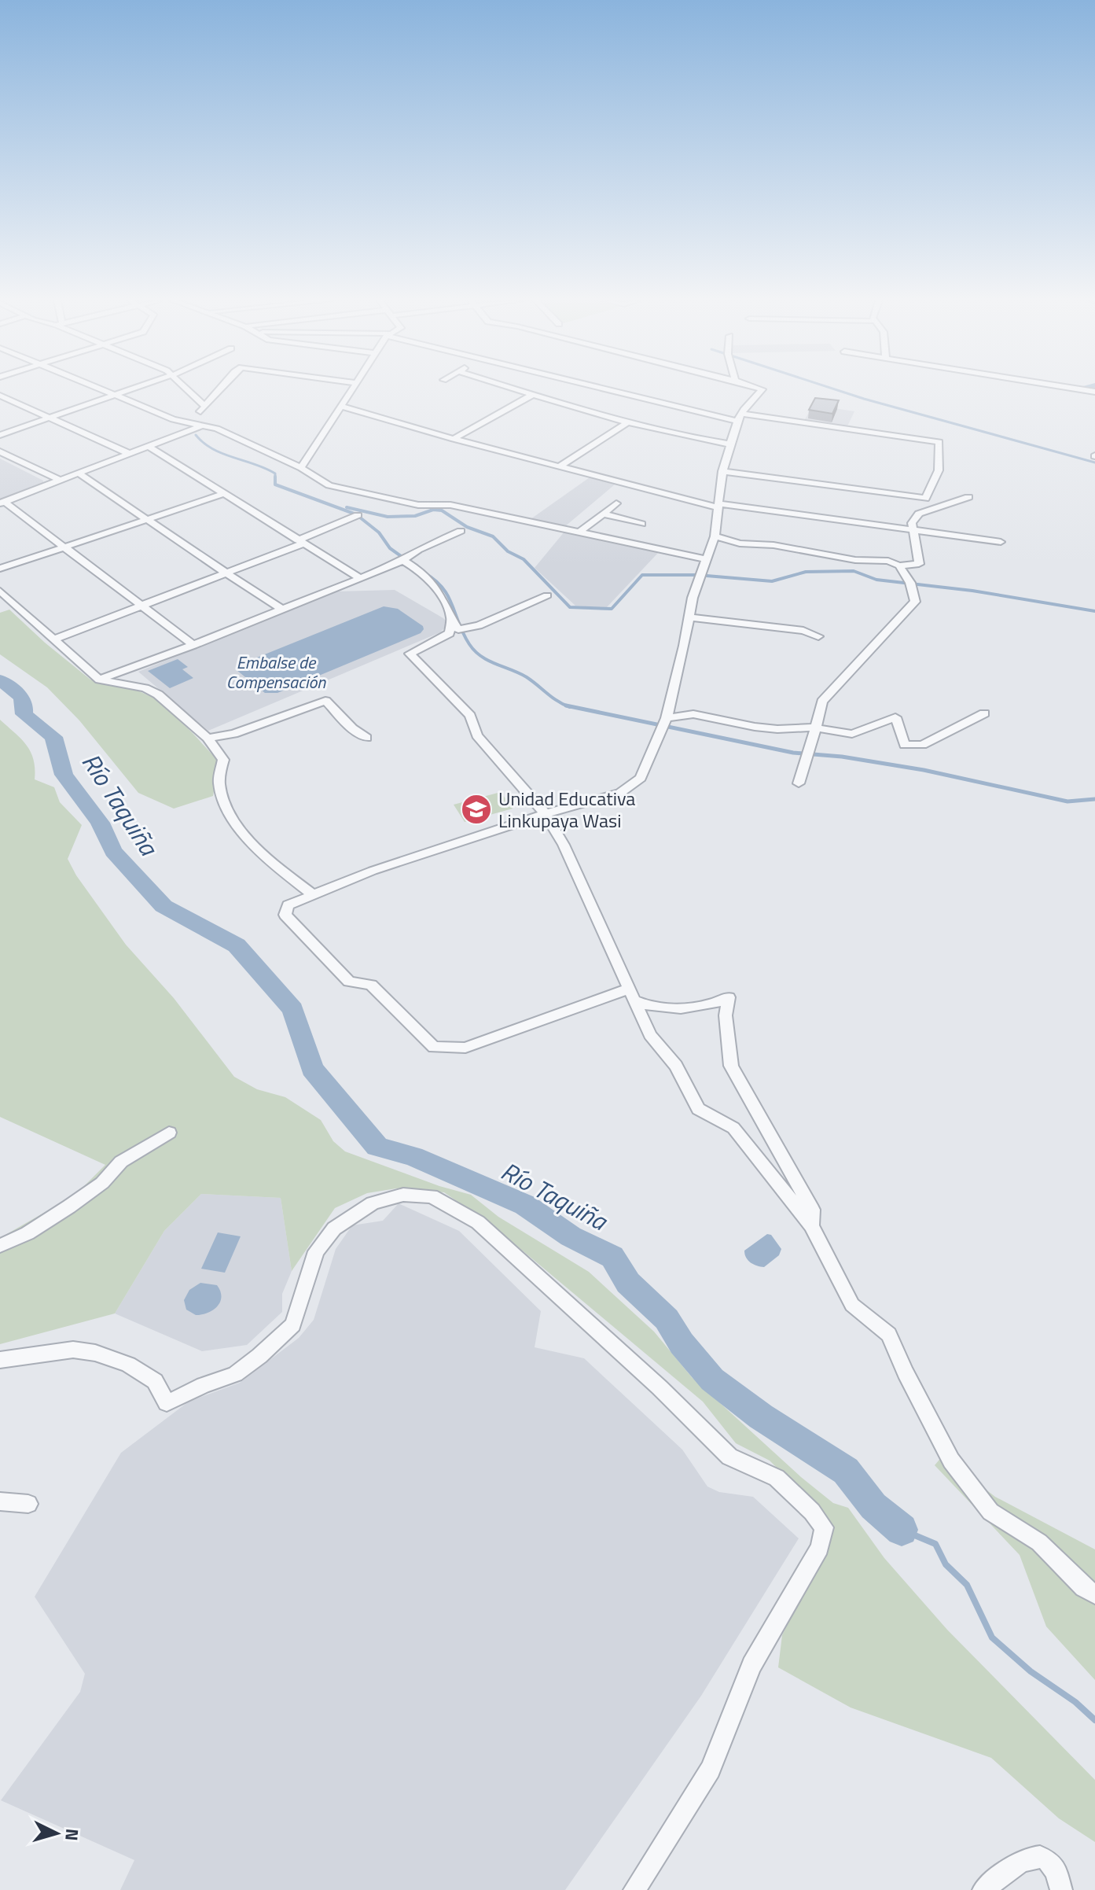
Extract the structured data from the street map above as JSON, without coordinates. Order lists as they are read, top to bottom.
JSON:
{
  "water": ["Embalse de Compensación", "Río Taquiña"],
  "places": {
    "school or university": ["Unidad Educativa Linkupaya Wasi"]
  },
  "north": "right"
}
